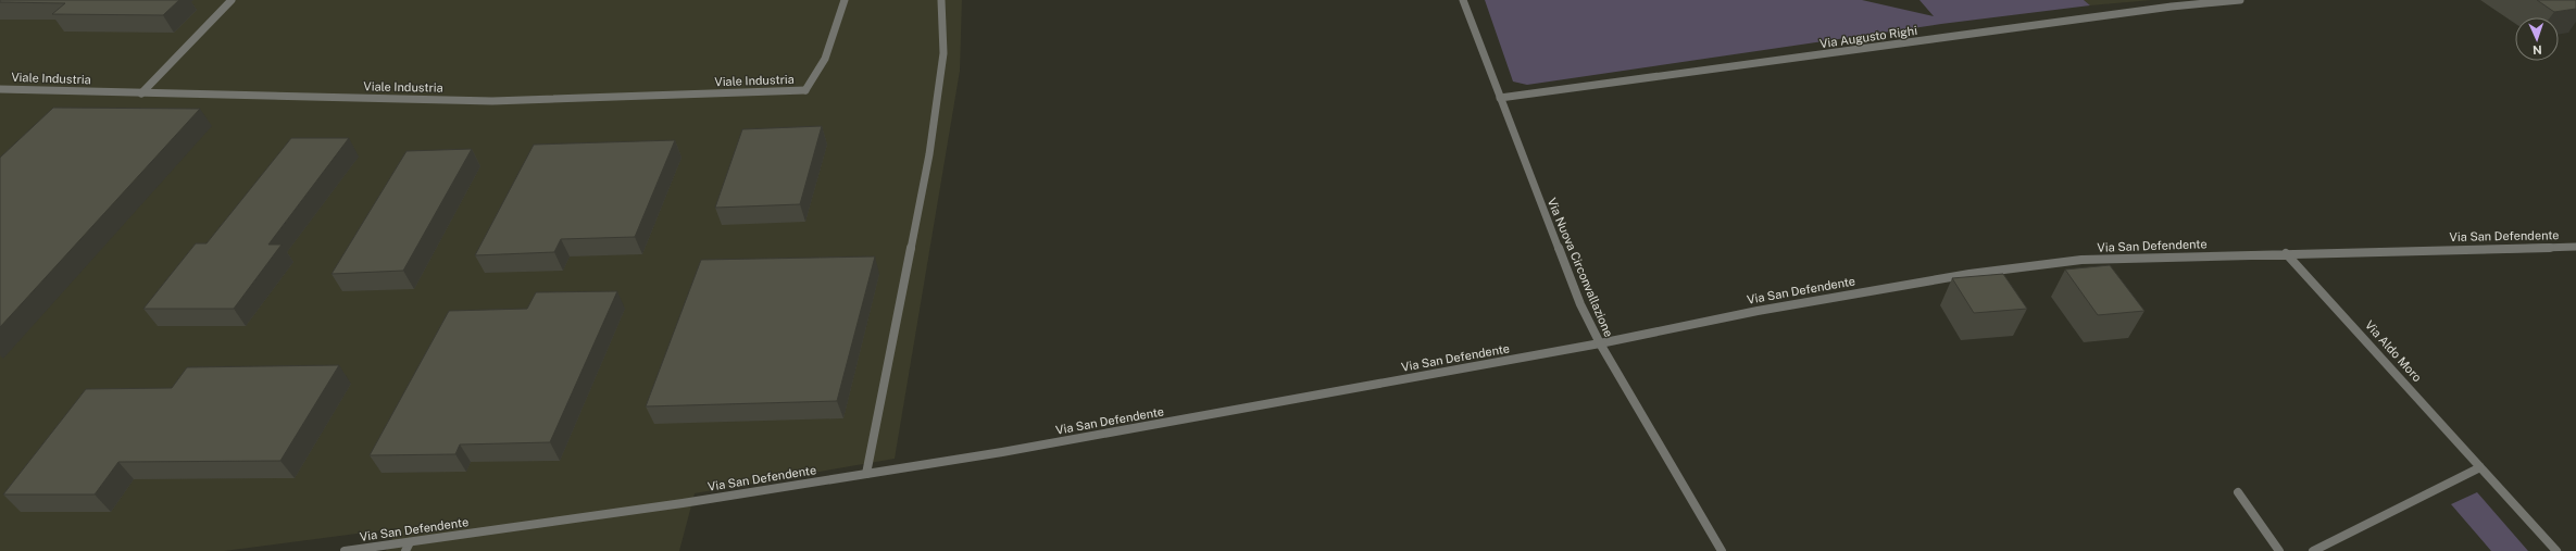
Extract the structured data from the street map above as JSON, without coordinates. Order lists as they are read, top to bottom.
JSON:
{
  "streets": {
    "street": [
      "Via Augusto Righi",
      "Viale Industria",
      "Via San Defendente",
      "Via Nuova Circonvallazione",
      "Via Aldo Moro"
    ]
  },
  "crossings": [
    ["Via Augusto Righi", "Via Nuova Circonvallazione"],
    ["Via San Defendente", "Via Nuova Circonvallazione"],
    ["Via San Defendente", "Via Aldo Moro"]
  ],
  "north": "bottom"
}
